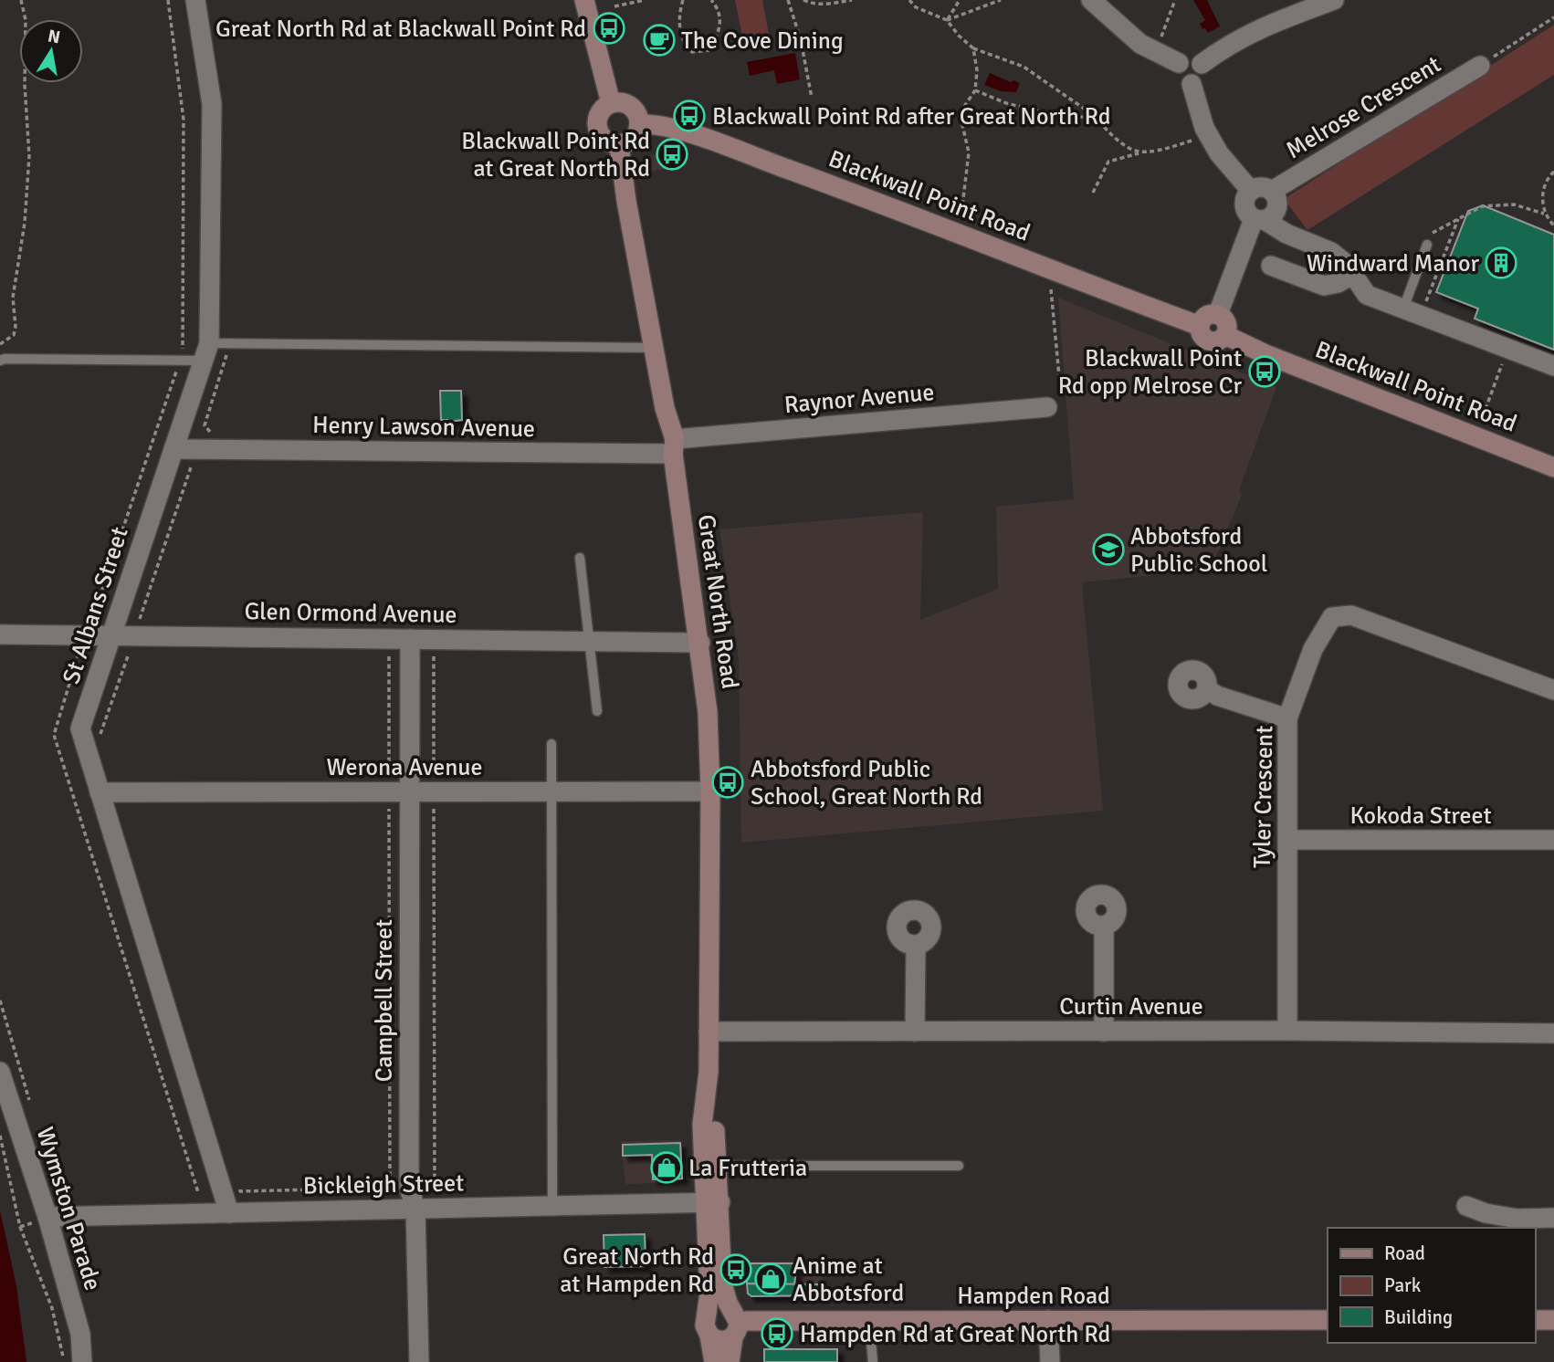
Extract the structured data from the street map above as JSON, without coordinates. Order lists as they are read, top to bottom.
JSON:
{
  "streets": {
    "main road": ["Blackwall Point Road", "Great North Road", "Hampden Road"],
    "street": [
      "Melrose Crescent",
      "Raynor Avenue",
      "Henry Lawson Avenue",
      "St Albans Street",
      "Glen Ormond Avenue",
      "Werona Avenue",
      "Tyler Crescent",
      "Kokoda Street",
      "Campbell Street",
      "Curtin Avenue",
      "Bickleigh Street",
      "Wymston Parade"
    ]
  },
  "crossings": [
    ["Blackwall Point Road", "Great North Road"],
    ["Raynor Avenue", "Henry Lawson Avenue"],
    ["Raynor Avenue", "Great North Road"],
    ["Henry Lawson Avenue", "Great North Road"],
    ["Henry Lawson Avenue", "St Albans Street"],
    ["Great North Road", "Glen Ormond Avenue"],
    ["Great North Road", "Werona Avenue"],
    ["Great North Road", "Curtin Avenue"],
    ["Great North Road", "Bickleigh Street"],
    ["Great North Road", "Hampden Road"],
    ["St Albans Street", "Glen Ormond Avenue"],
    ["St Albans Street", "Werona Avenue"],
    ["St Albans Street", "Bickleigh Street"],
    ["Glen Ormond Avenue", "Campbell Street"],
    ["Werona Avenue", "Campbell Street"],
    ["Tyler Crescent", "Kokoda Street"],
    ["Tyler Crescent", "Curtin Avenue"],
    ["Campbell Street", "Bickleigh Street"],
    ["Bickleigh Street", "Wymston Parade"]
  ],
  "places": {
    "bus stop": [
      "Great North Rd at Blackwall Point Rd",
      "Blackwall Point Rd after Great North Rd",
      "Blackwall Point Rd at Great North Rd",
      "Blackwall Point Rd opp Melrose Cr",
      "Abbotsford Public School, Great North Rd",
      "Great North Rd at Hampden Rd",
      "Hampden Rd at Great North Rd"
    ],
    "cafe": ["The Cove Dining"],
    "building": ["Windward Manor"],
    "school or university": ["Abbotsford Public School"],
    "shop": ["La Frutteria", "Anime at Abbotsford"]
  },
  "legend": ["Road", "Park", "Building"],
  "north": "top"
}
